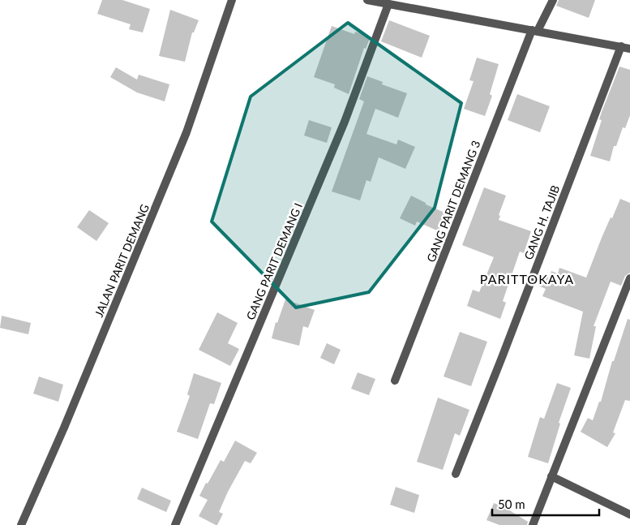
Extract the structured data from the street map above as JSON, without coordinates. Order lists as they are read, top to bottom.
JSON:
{
  "streets": {
    "street": [
      "GANG PARIT DEMANG 3",
      "GANG H. TAJIB",
      "JALAN PARIT DEMANG",
      "GANG PARIT DEMANG I"
    ]
  },
  "districts": ["PARITTOKAYA"],
  "scale_bar": "50 m"
}
